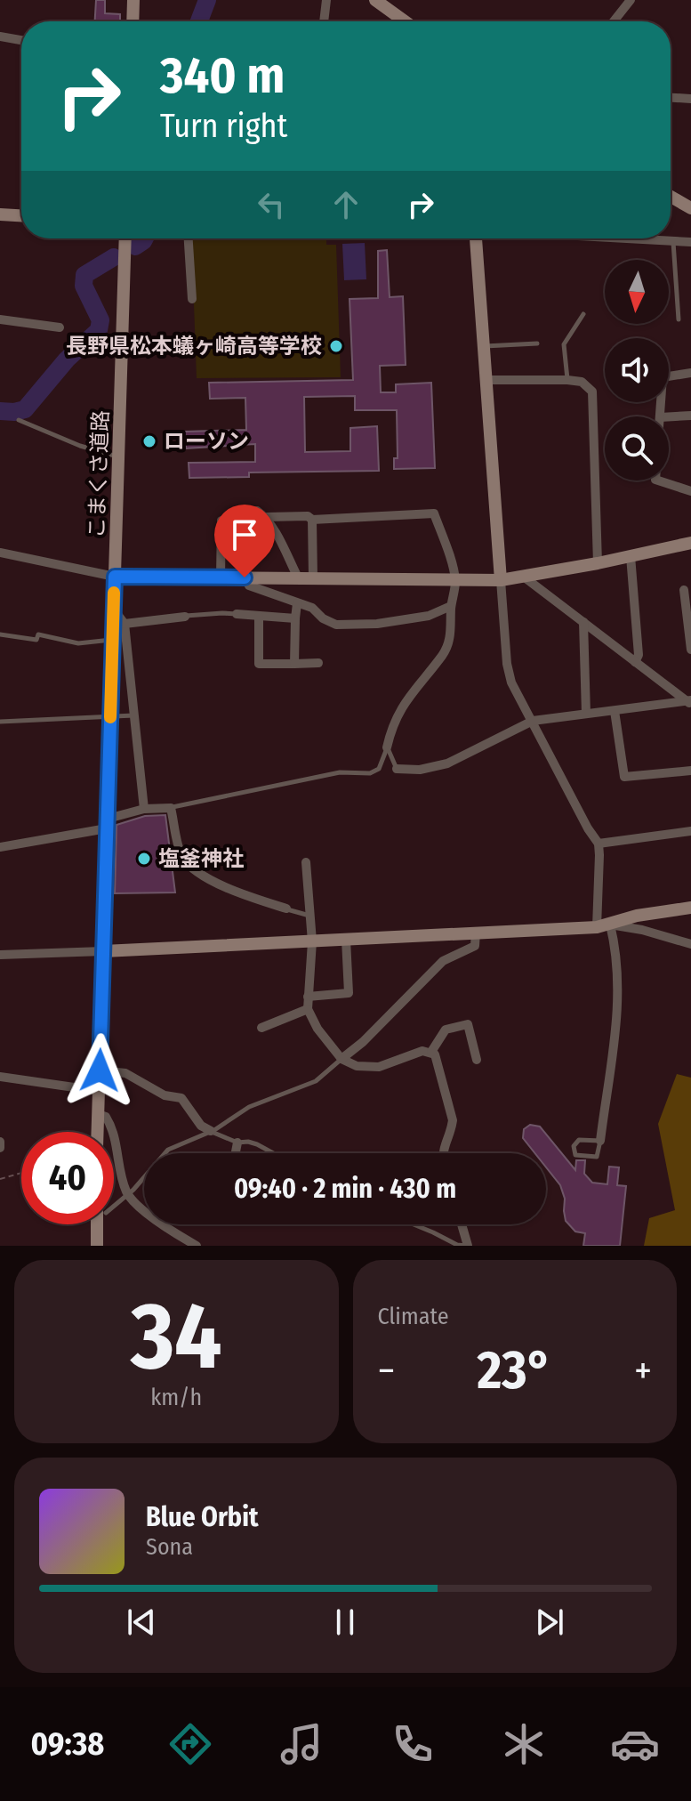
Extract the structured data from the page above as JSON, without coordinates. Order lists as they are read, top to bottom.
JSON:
{
  "streets": {
    "street": ["こまくさ道路"]
  },
  "places": ["長野県松本蟻ヶ崎高等学校", "ローソン", "塩釜神社"],
  "north": "bottom",
  "page": {
    "turn": ["340 m", "Turn right"],
    "limit": "40",
    "trip": "09:40 · 2 min · 430 m",
    "tile": [
      ["34", "km/h"],
      "Climate"
    ],
    "heat": ["−", "23°", "+"],
    "song": ["Blue Orbit", "Sona"],
    "tabs": "09:38"
  }
}
